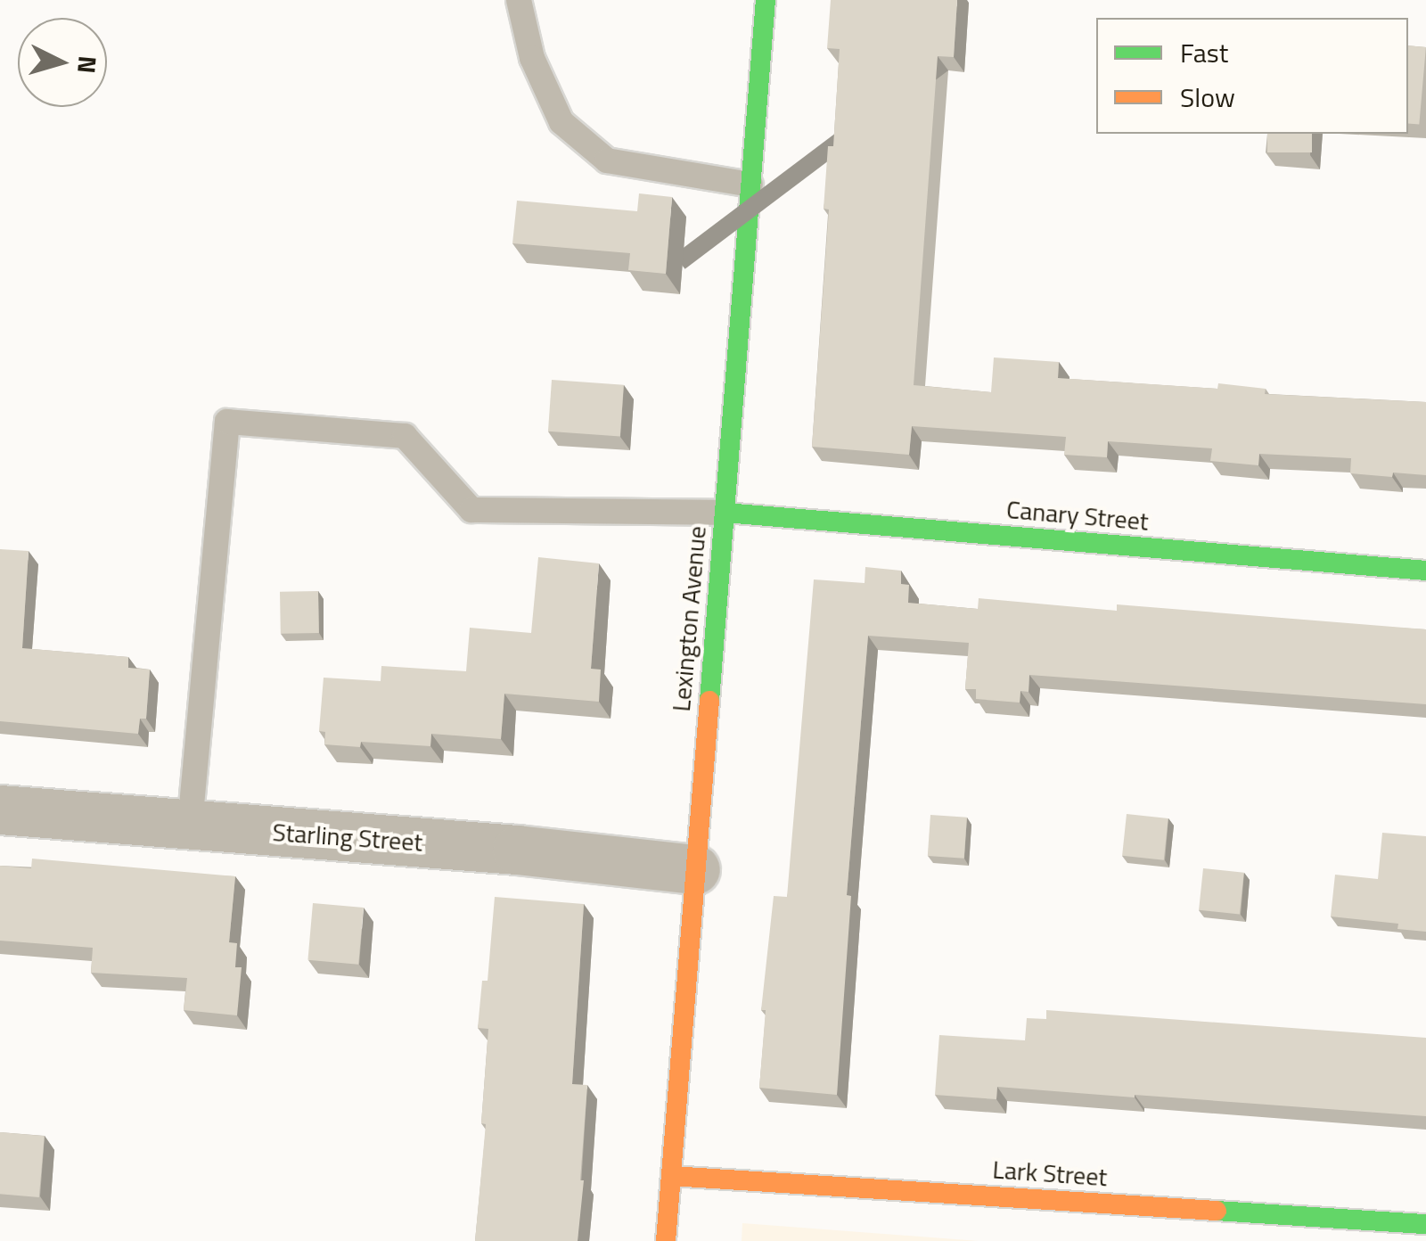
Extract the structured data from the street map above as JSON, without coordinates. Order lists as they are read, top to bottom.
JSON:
{
  "streets": {
    "street": [
      "Canary Street",
      "Lexington Avenue",
      "Starling Street",
      "Lark Street"
    ]
  },
  "crossings": [
    ["Canary Street", "Lexington Avenue"],
    ["Lexington Avenue", "Starling Street"],
    ["Lexington Avenue", "Lark Street"]
  ],
  "legend": ["Fast", "Slow"],
  "north": "right"
}
